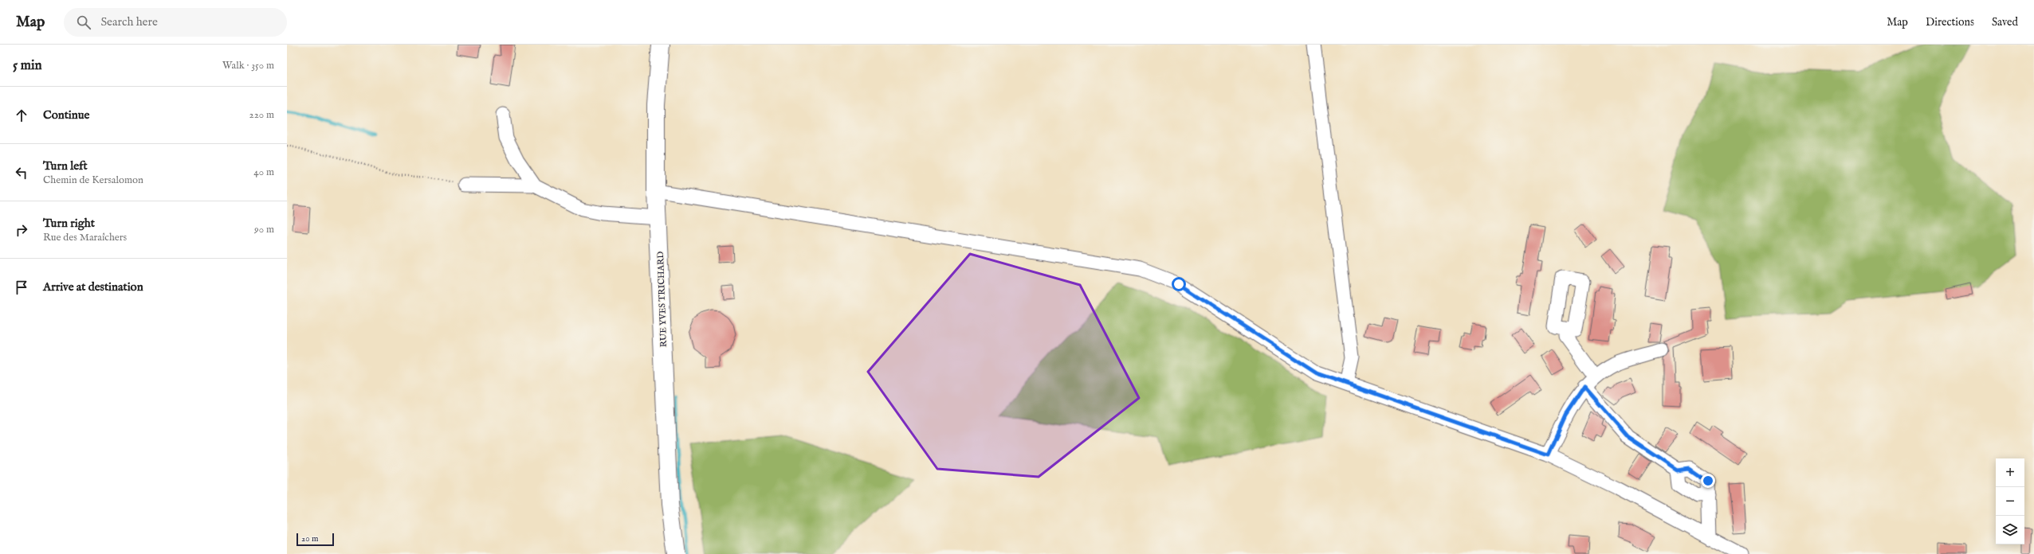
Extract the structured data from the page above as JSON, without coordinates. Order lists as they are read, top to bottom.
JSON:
{
  "streets": {
    "main road": ["RUE YVES TRICHARD"]
  },
  "scale_bar": "20 m",
  "page": {
    "header": "Map",
    "search": "Search here",
    "nav": ["Map", "Directions", "Saved"],
    "heading": ["5 min", "Walk · 350 m"],
    "list": [
      ["Continue", "220 m"],
      ["Turn left", "Chemin de Kersalomon", "40 m"],
      ["Turn right", "Rue des Maraîchers", "90 m"],
      "Arrive at destination"
    ],
    "map_buttons": ["+", "−"],
    "scale": "20 m"
  }
}
